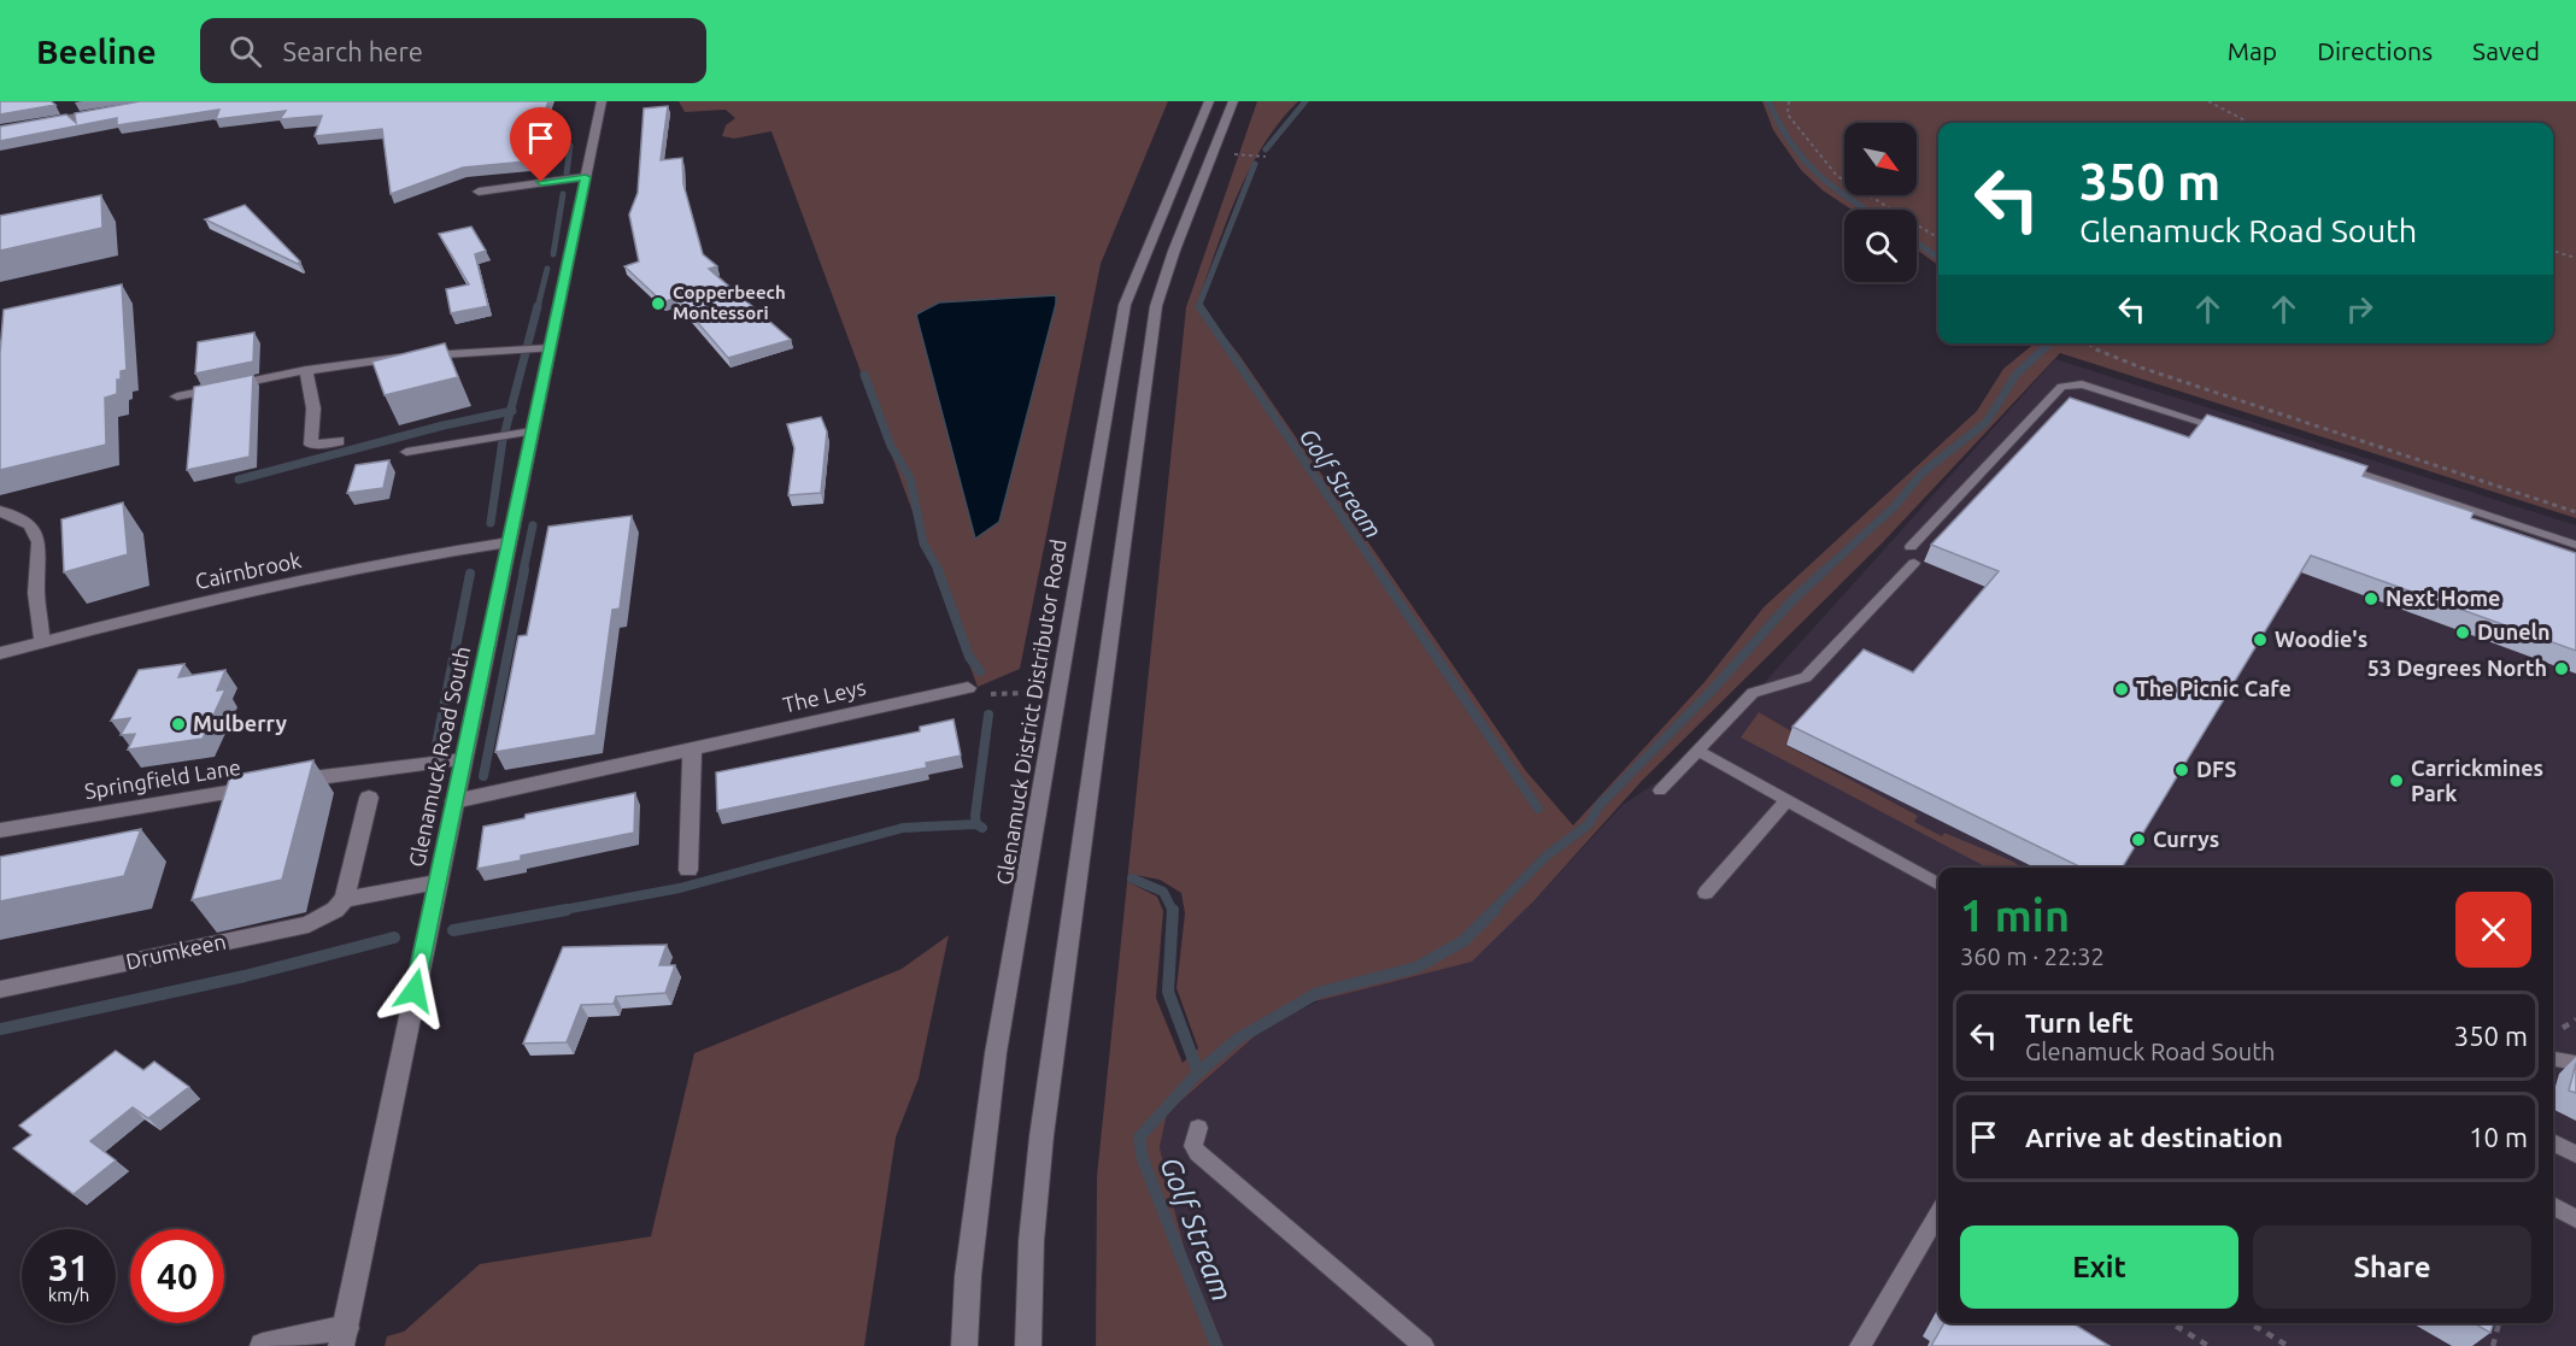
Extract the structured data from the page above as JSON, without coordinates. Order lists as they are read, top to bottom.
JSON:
{
  "streets": {
    "street": [
      "Cairnbrook",
      "The Leys",
      "Glenamuck District Distributor Road",
      "Glenamuck Road South",
      "Springfield Lane",
      "Drumkeen"
    ]
  },
  "crossings": [
    ["Cairnbrook", "Glenamuck Road South"],
    ["The Leys", "Glenamuck Road South"],
    ["Glenamuck Road South", "Springfield Lane"],
    ["Glenamuck Road South", "Drumkeen"]
  ],
  "water": ["Golf Stream"],
  "places": [
    "Copperbeech Montessori",
    "Next Home",
    "Duneln",
    "Woodie's",
    "53 Degrees North",
    "The Picnic Cafe",
    "Mulberry",
    "DFS",
    "Carrickmines Park",
    "Currys"
  ],
  "north": "bottom right",
  "page": {
    "header": "Beeline",
    "search": "Search here",
    "nav": ["Map", "Directions", "Saved"],
    "turn": ["350 m", "Glenamuck Road South"],
    "heading": ["1 min", "360 m · 22:32"],
    "list": [
      {
        "name": "Turn left",
        "note": "Glenamuck Road South",
        "value": "350 m"
      },
      {
        "name": "Arrive at destination",
        "value": "10 m"
      }
    ],
    "buttons": ["Exit", "Share"],
    "speed": "31 km/h",
    "limit": "40"
  }
}
